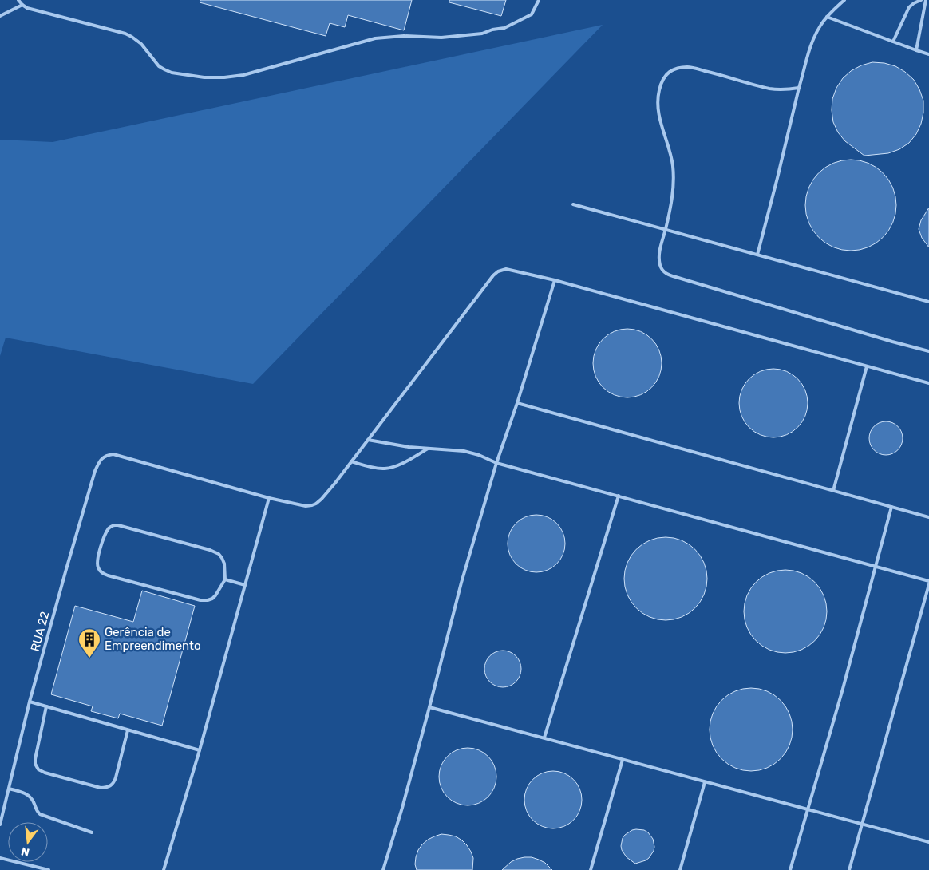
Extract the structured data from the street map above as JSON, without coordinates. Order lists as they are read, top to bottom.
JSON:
{
  "streets": {
    "lane": ["RUA 22"]
  },
  "places": {
    "building": ["Gerência de Empreendimento"]
  },
  "north": "bottom"
}
